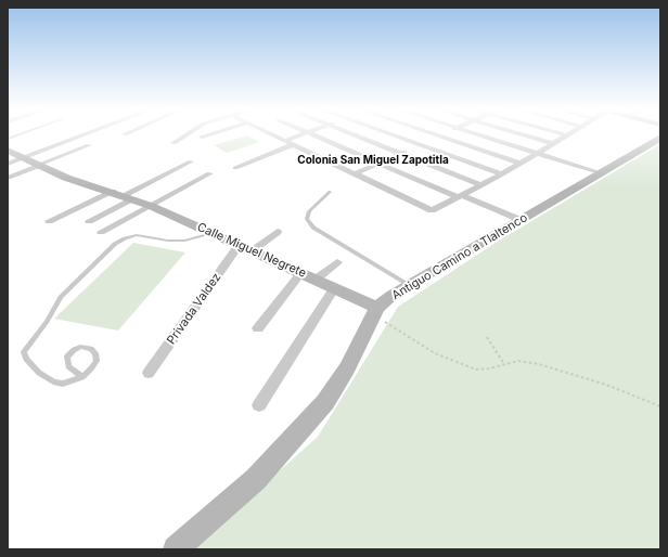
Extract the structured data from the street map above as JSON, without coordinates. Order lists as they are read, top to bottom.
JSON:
{
  "streets": {
    "street": ["Calle Miguel Negrete", "Antiguo Camino a Tlaltenco", "Privada Valdez"]
  },
  "crossings": [
    ["Calle Miguel Negrete", "Antiguo Camino a Tlaltenco"],
    ["Calle Miguel Negrete", "Privada Valdez"]
  ],
  "districts": ["Colonia San Miguel Zapotitla"]
}
